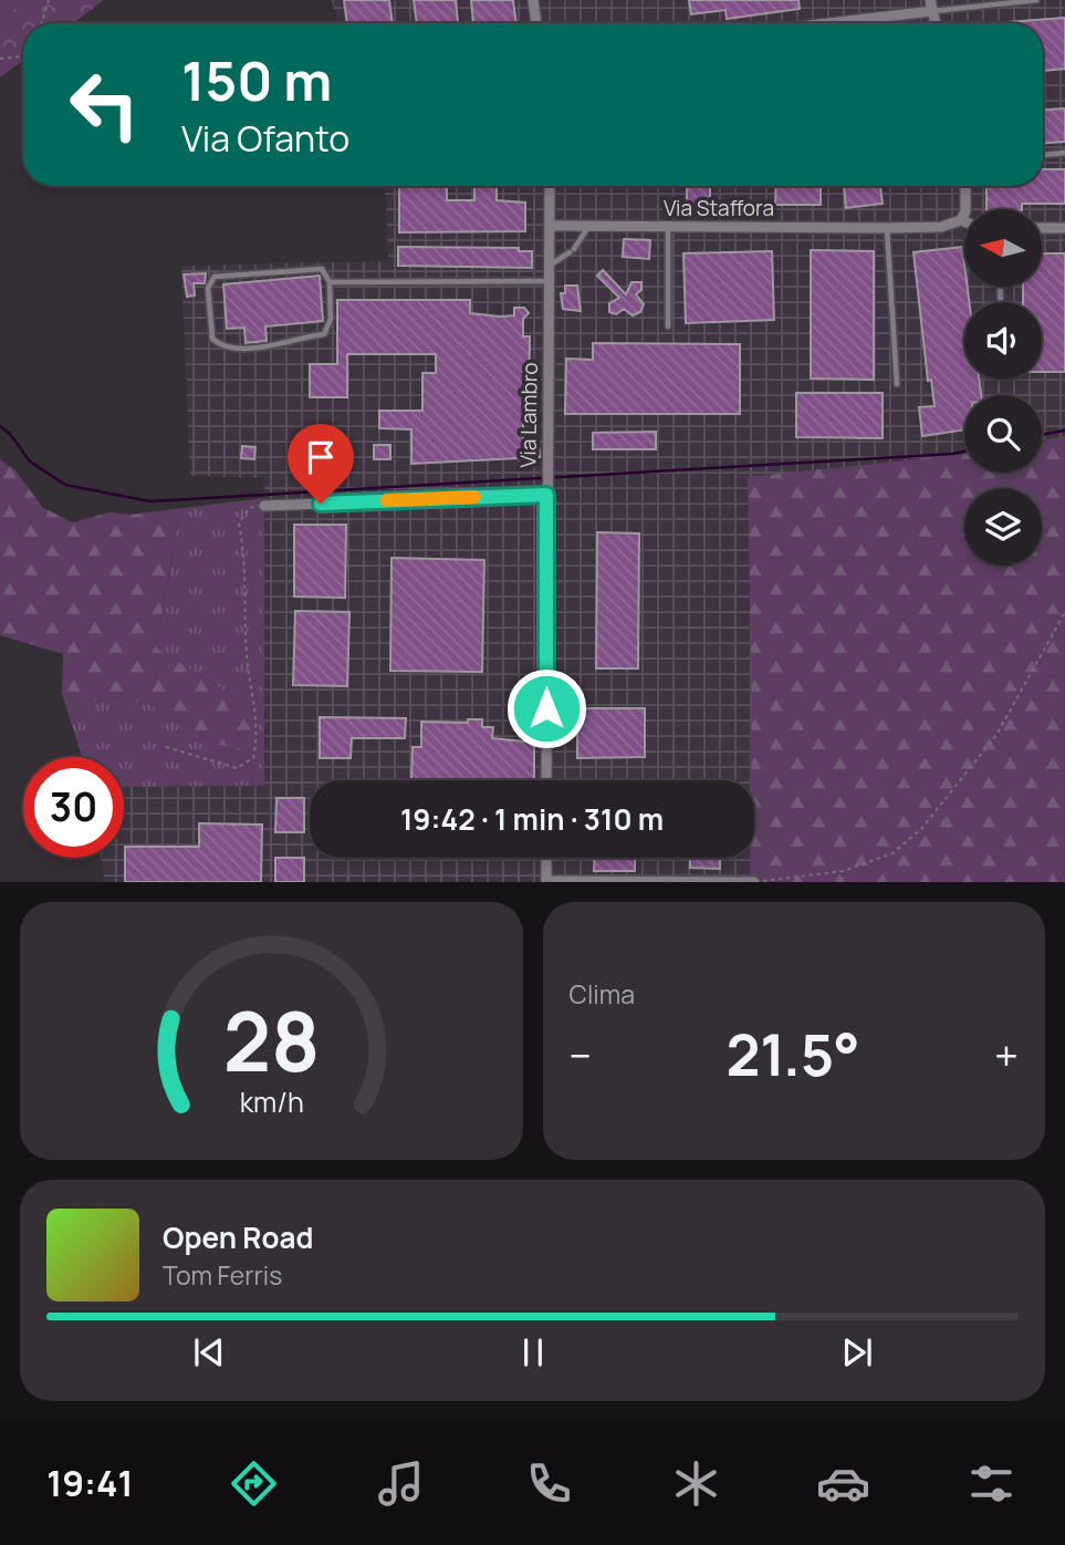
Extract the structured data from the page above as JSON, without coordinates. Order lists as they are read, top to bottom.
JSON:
{
  "streets": {
    "street": ["Via Staffora", "Via Lambro"]
  },
  "crossings": [
    ["Via Staffora", "Via Lambro"]
  ],
  "north": "left",
  "page": {
    "turn": ["150 m", "Via Ofanto"],
    "limit": "30",
    "trip": "19:42 · 1 min · 310 m",
    "tile": "Clima",
    "heat": ["−", "21.5°", "+"],
    "song": ["Open Road", "Tom Ferris"],
    "tabs": "19:41",
    "gauge": ["28", "km/h"]
  }
}
